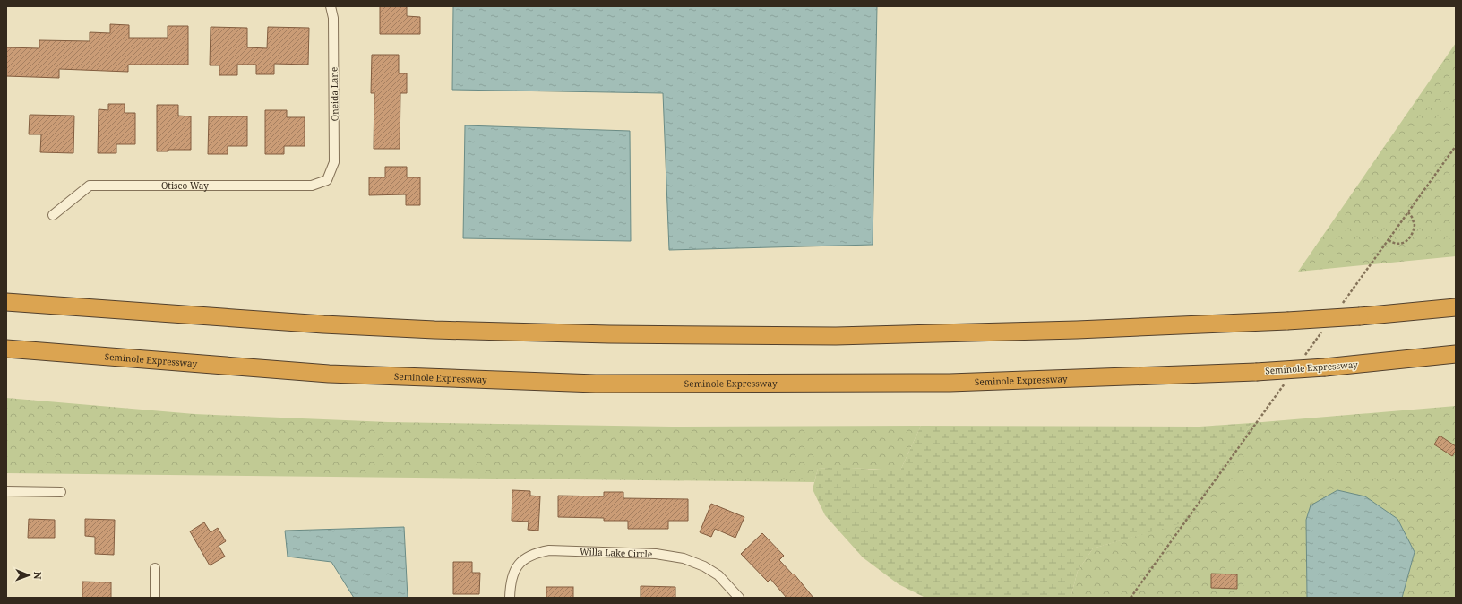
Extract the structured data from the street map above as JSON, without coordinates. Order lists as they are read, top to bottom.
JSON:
{
  "streets": {
    "highway": ["Seminole Expressway"],
    "street": ["Oneida Lane", "Otisco Way", "Willa Lake Circle"]
  },
  "crossings": [
    ["Oneida Lane", "Otisco Way"]
  ],
  "north": "right"
}
